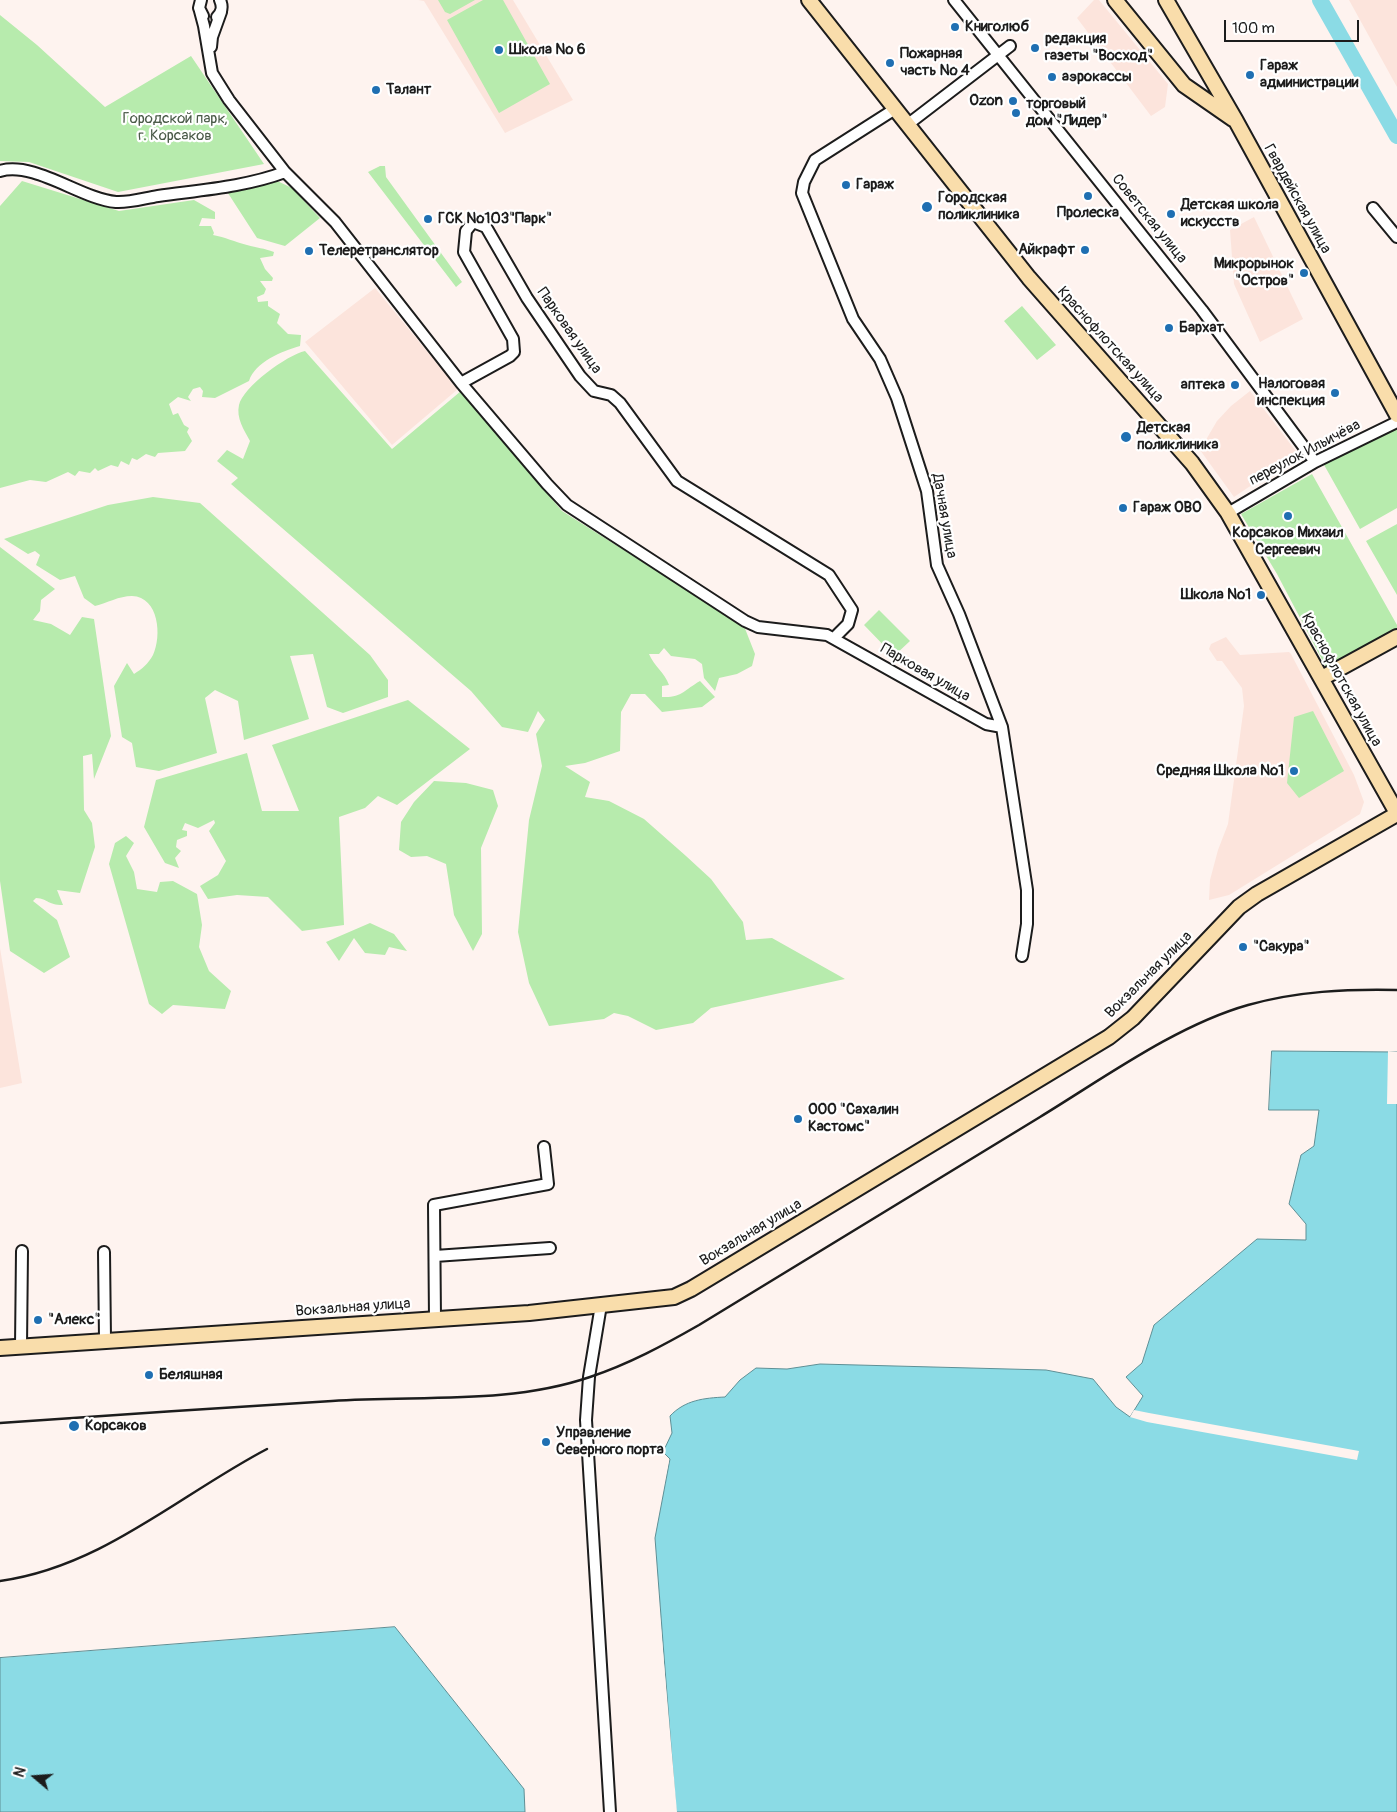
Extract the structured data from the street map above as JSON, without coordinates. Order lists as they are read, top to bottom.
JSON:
{
  "streets": {
    "main road": ["Гвардейская улица", "Краснофлотская улица", "Вокзальная улица"],
    "street": [
      "Советская улица",
      "Парковая улица",
      "переулок Ильичёва",
      "Дачная улица"
    ]
  },
  "crossings": [
    ["Советская улица", "переулок Ильичёва"],
    ["Парковая улица", "Дачная улица"],
    ["Краснофлотская улица", "переулок Ильичёва"],
    ["Краснофлотская улица", "Дачная улица"],
    ["Краснофлотская улица", "Вокзальная улица"]
  ],
  "parks": ["Городской парк, г. Корсаков"],
  "places": [
    "Книголюб",
    "редакция газеты \"Восход\"",
    "Школа № 6",
    "Пожарная часть № 4",
    "Гараж администрации",
    "аэрокассы",
    "Талант",
    "Ozon",
    "торговый дом \"Лидер\"",
    "Гараж",
    "Пролеска",
    "Городская поликлиника",
    "Детская школа искусств",
    "ГСК №103\"Парк\"",
    "Айкрафт",
    "Телеретранслятор",
    "Микрорынок \"Остров\"",
    "Бархат",
    "аптека",
    "Налоговая инспекция",
    "Детская поликлиника",
    "Гараж ОВО",
    "Корсаков Михаил Сергеевич",
    "Школа №1",
    "Средняя Школа №1",
    "\"Сакура\"",
    "ООО \"Сахалин Кастомс\"",
    "\"Алекс\"",
    "Беляшная",
    "Корсаков",
    "Управление Северного порта"
  ],
  "scale_bar": "100 m",
  "north": "left"
}
